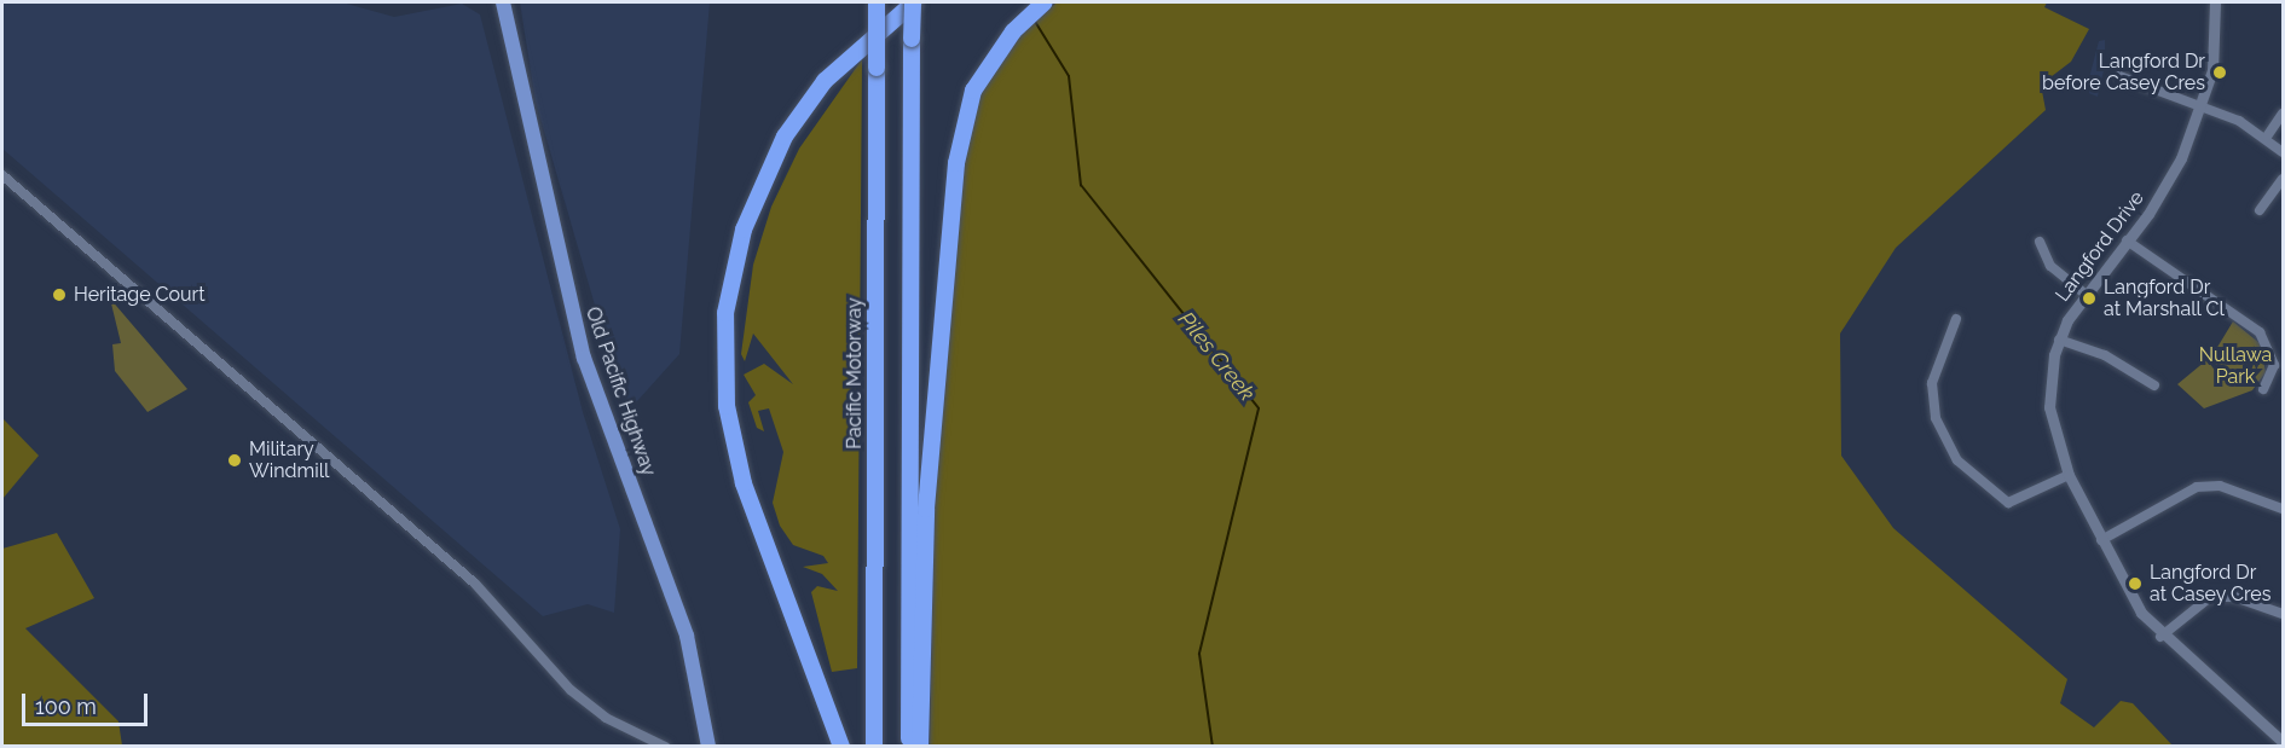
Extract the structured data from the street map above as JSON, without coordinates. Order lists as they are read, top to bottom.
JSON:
{
  "streets": {
    "highway": ["Pacific Motorway"],
    "main road": ["Old Pacific Highway"],
    "street": ["Langford Drive"]
  },
  "water": ["Piles Creek"],
  "parks": ["Nullawa Park"],
  "places": [
    "Langford Dr before Casey Cres",
    "Heritage Court",
    "Langford Dr at Marshall Cl",
    "Military Windmill",
    "Langford Dr at Casey Cres"
  ],
  "scale_bar": "100 m"
}
